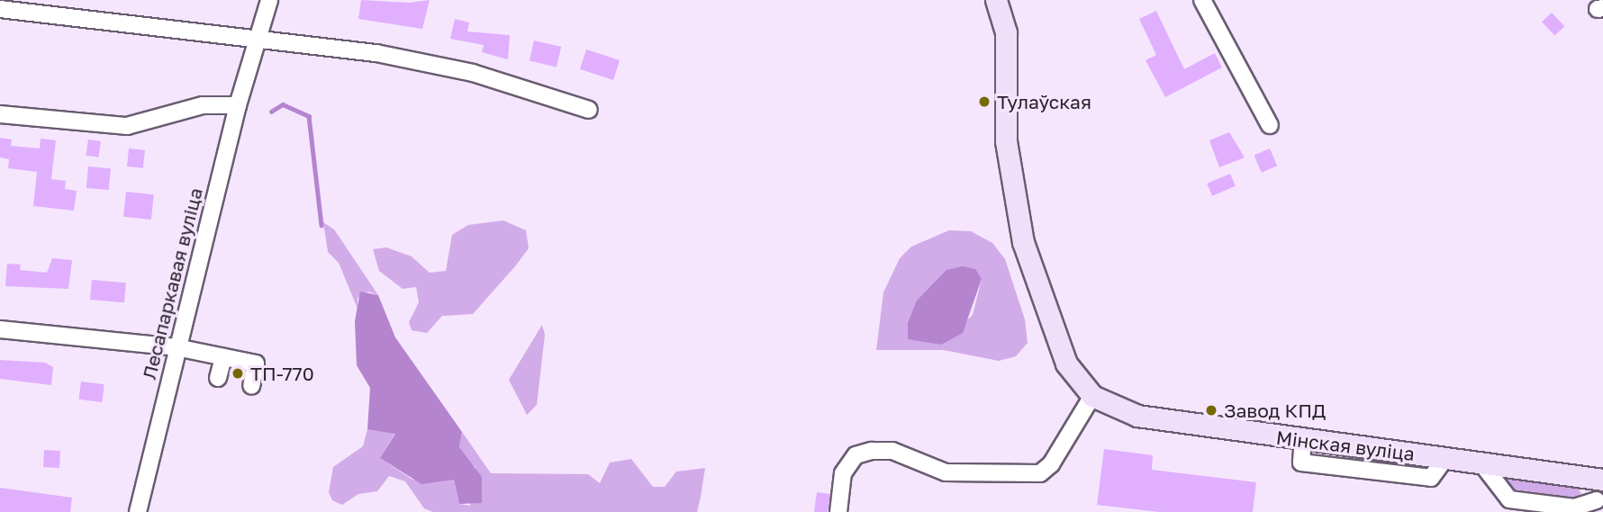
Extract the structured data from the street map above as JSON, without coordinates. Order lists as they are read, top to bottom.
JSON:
{
  "streets": {
    "main road": ["Мінская вуліца"],
    "street": ["Лесапаркавая вуліца"]
  },
  "places": ["Тулаўская", "ТП-770", "Завод КПД"]
}
